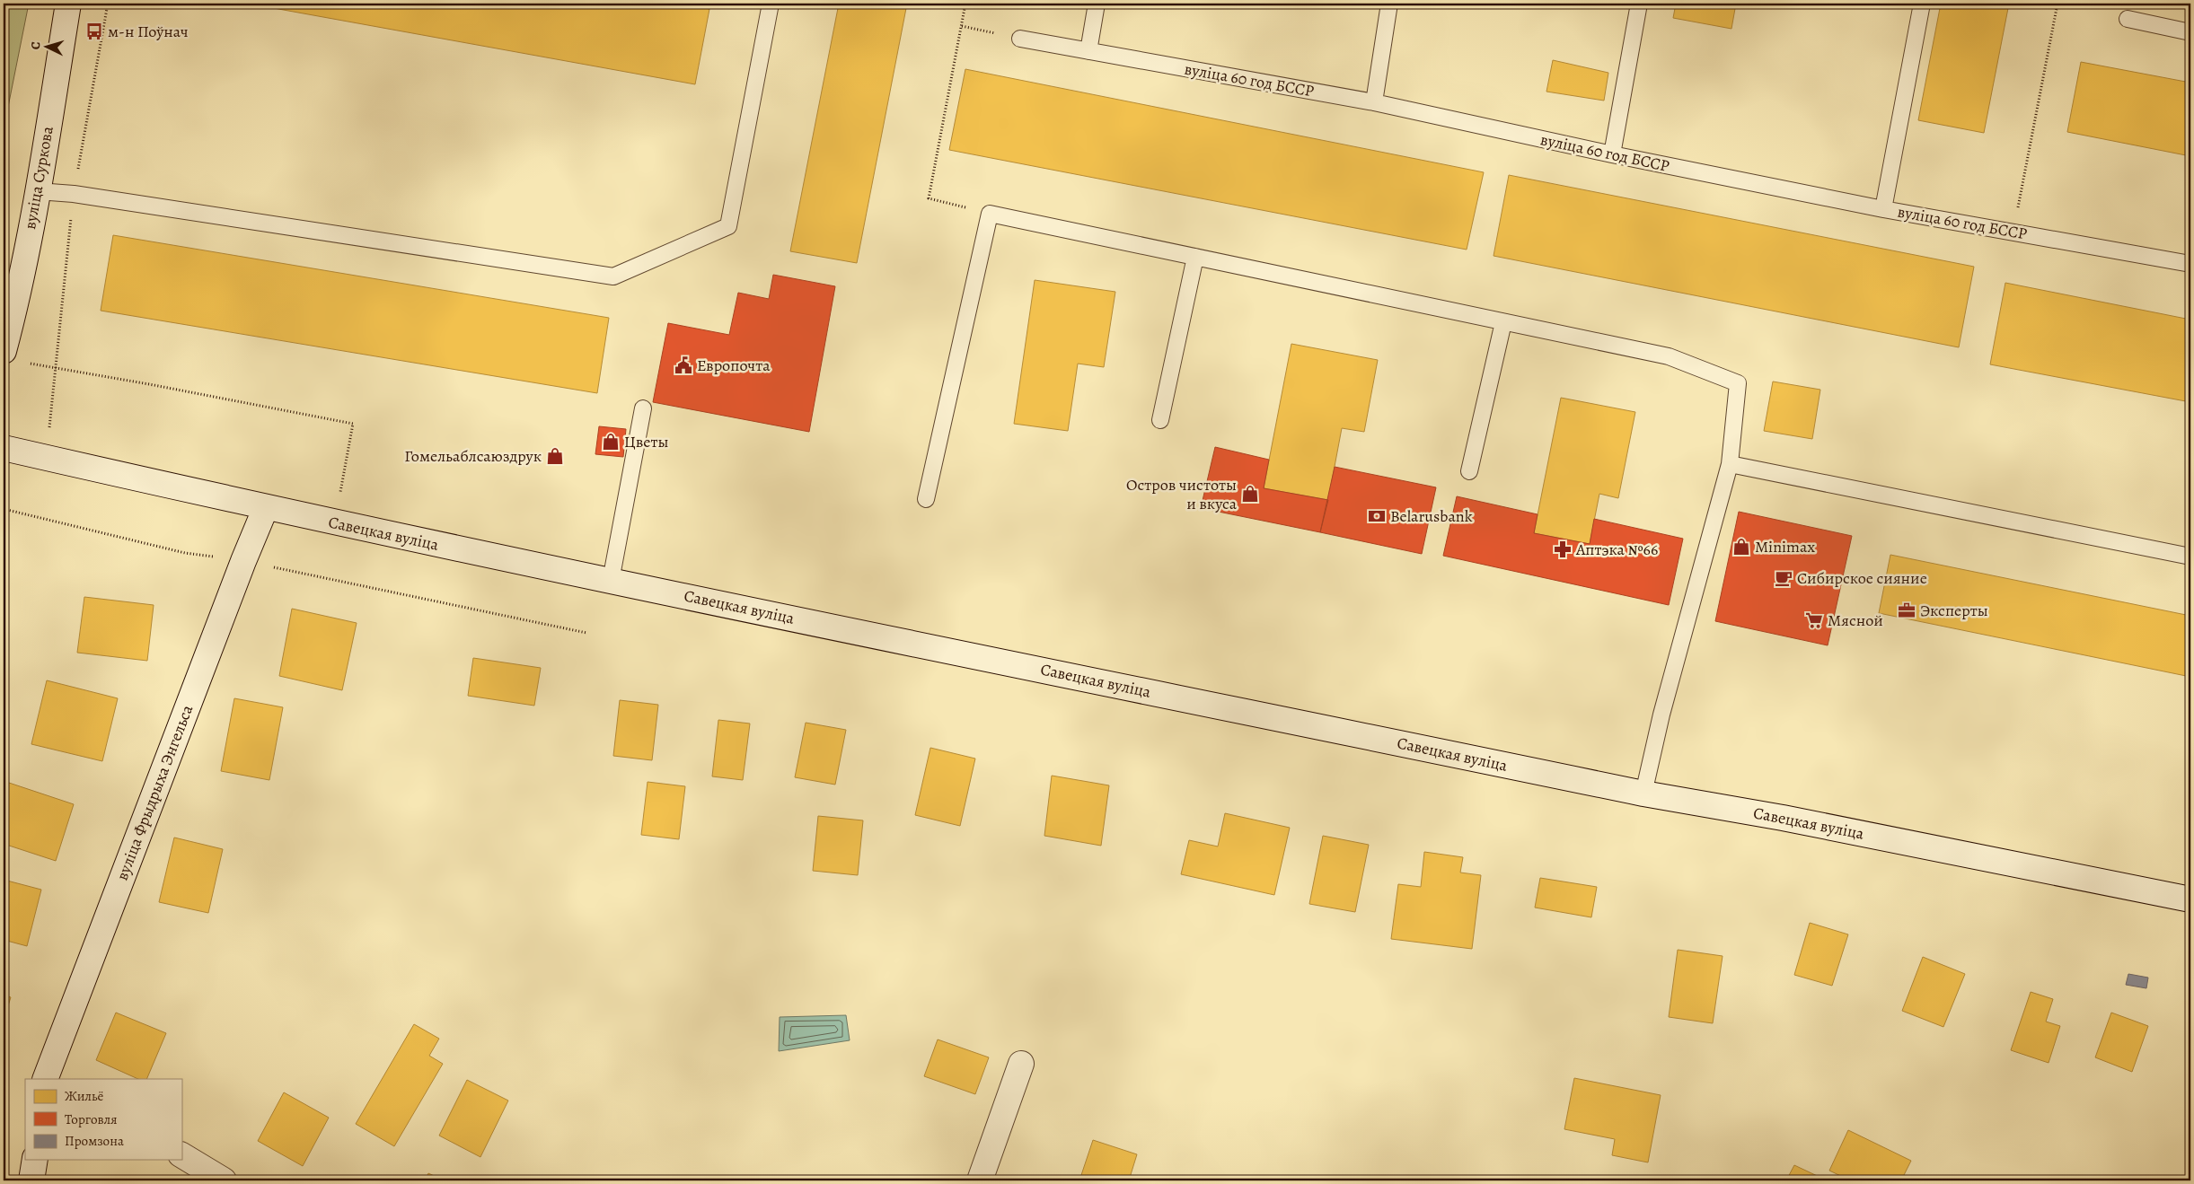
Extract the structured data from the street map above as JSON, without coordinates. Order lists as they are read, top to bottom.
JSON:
{
  "streets": {
    "main road": ["вуліца Суркова", "Савецкая вуліца", "вуліца Фрыдрыха Энгельса"],
    "lane": ["вуліца 60 год БССР"]
  },
  "crossings": [
    ["Савецкая вуліца", "вуліца Фрыдрыха Энгельса"]
  ],
  "places": {
    "bus stop": ["м-н Поўнач"],
    "public building": ["Европочта"],
    "shop": [
      "Цветы",
      "Гомельаблсаюздрук",
      "Остров чистоты и вкуса",
      "Minimax"
    ],
    "bank": ["Belarusbank"],
    "pharmacy": ["Аптэка №66"],
    "cafe": ["Сибирское сияние"],
    "office": ["Эксперты"],
    "supermarket": ["Мясной"]
  },
  "legend": ["Жильё", "Торговля", "Промзона"],
  "north": "left"
}
